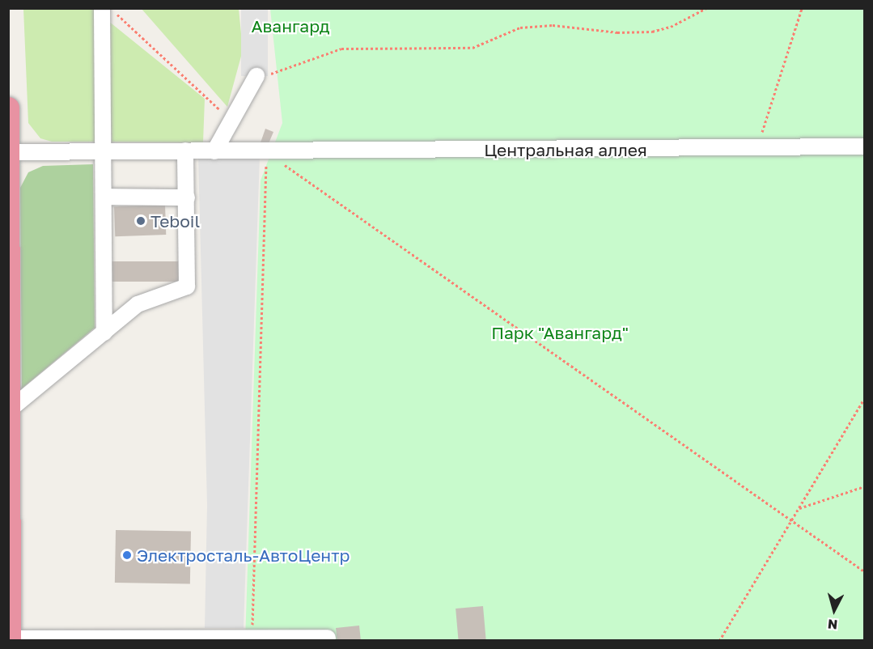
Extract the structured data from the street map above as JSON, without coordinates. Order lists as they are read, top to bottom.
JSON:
{
  "streets": {
    "street": ["Центральная аллея"]
  },
  "parks": ["Авангард", "Парк \"Авангард\""],
  "places": ["Teboil", "Электросталь-АвтоЦентр"],
  "north": "bottom"
}
